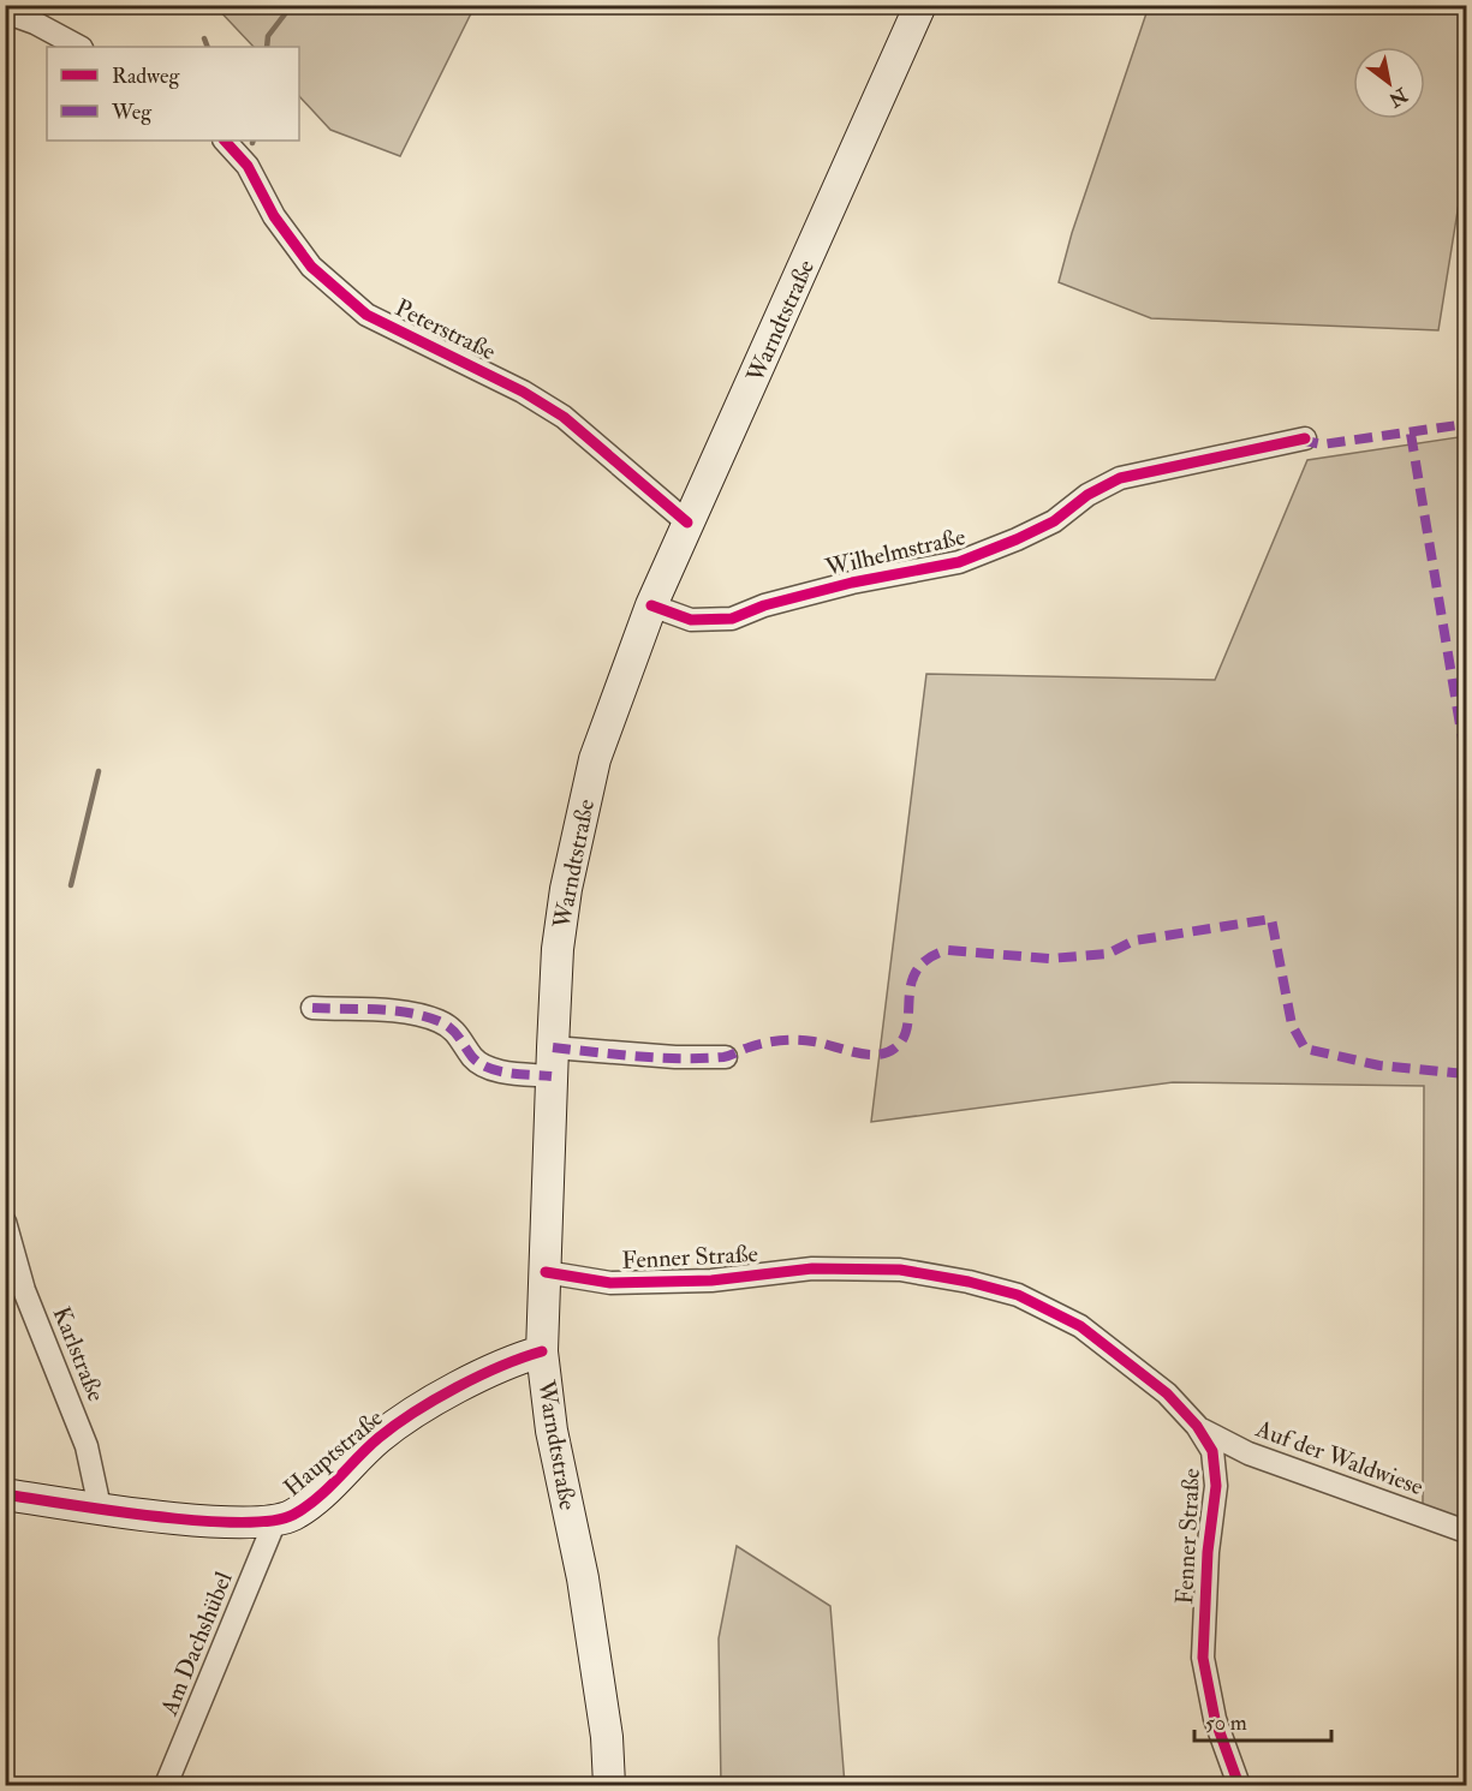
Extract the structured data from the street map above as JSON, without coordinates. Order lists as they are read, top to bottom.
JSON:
{
  "streets": {
    "main road": ["Warndtstraße", "Hauptstraße"],
    "street": [
      "Peterstraße",
      "Wilhelmstraße",
      "Fenner Straße",
      "Karlstraße",
      "Auf der Waldwiese",
      "Am Dachshübel"
    ]
  },
  "crossings": [
    ["Warndtstraße", "Peterstraße"],
    ["Warndtstraße", "Wilhelmstraße"],
    ["Warndtstraße", "Fenner Straße"],
    ["Warndtstraße", "Hauptstraße"],
    ["Fenner Straße", "Auf der Waldwiese"],
    ["Karlstraße", "Hauptstraße"],
    ["Hauptstraße", "Am Dachshübel"]
  ],
  "legend": ["Radweg", "Weg"],
  "scale_bar": "50 m",
  "north": "bottom right"
}
